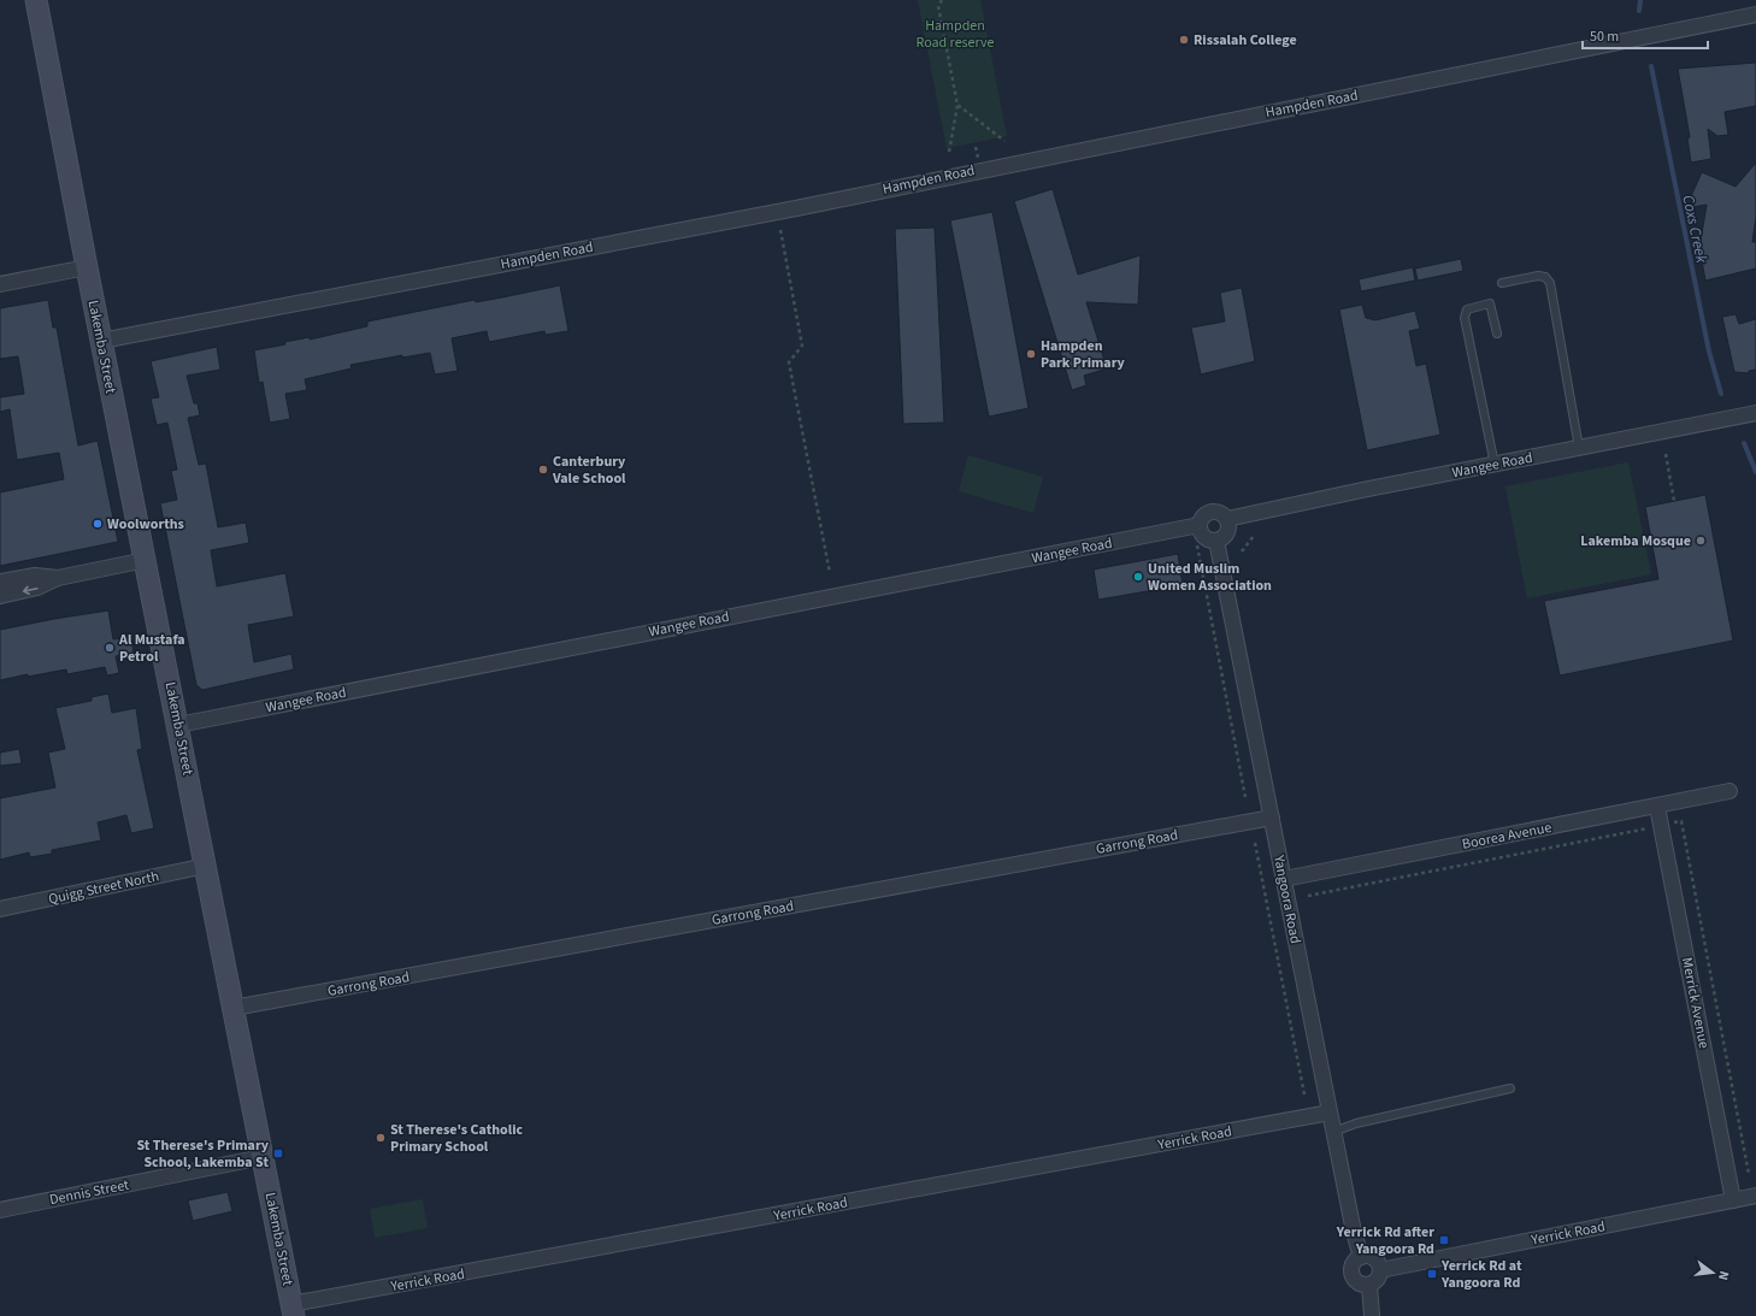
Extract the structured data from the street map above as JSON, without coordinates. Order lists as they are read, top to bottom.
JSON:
{
  "streets": {
    "main road": ["Lakemba Street"],
    "street": [
      "Hampden Road",
      "Wangee Road",
      "Boorea Avenue",
      "Garrong Road",
      "Quigg Street North",
      "Yangoora Road",
      "Merrick Avenue",
      "Yerrick Road",
      "Dennis Street"
    ]
  },
  "crossings": [
    ["Hampden Road", "Lakemba Street"],
    ["Lakemba Street", "Wangee Road"],
    ["Lakemba Street", "Garrong Road"],
    ["Lakemba Street", "Quigg Street North"],
    ["Lakemba Street", "Yerrick Road"],
    ["Lakemba Street", "Dennis Street"],
    ["Wangee Road", "Yangoora Road"],
    ["Boorea Avenue", "Yangoora Road"],
    ["Boorea Avenue", "Merrick Avenue"],
    ["Garrong Road", "Yangoora Road"],
    ["Yangoora Road", "Yerrick Road"],
    ["Merrick Avenue", "Yerrick Road"]
  ],
  "water": ["Coxs Creek"],
  "parks": ["Hampden Road reserve"],
  "places": {
    "other": [
      "Rissalah College",
      "Hampden Park Primary",
      "Canterbury Vale School",
      "Woolworths",
      "Lakemba Mosque",
      "United Muslim Women Association",
      "Al Mustafa Petrol",
      "St Therese's Catholic Primary School"
    ],
    "transit": ["St Therese's Primary School, Lakemba St", "Yerrick Rd after Yangoora Rd", "Yerrick Rd at Yangoora Rd"]
  },
  "scale_bar": "50 m",
  "north": "right"
}
